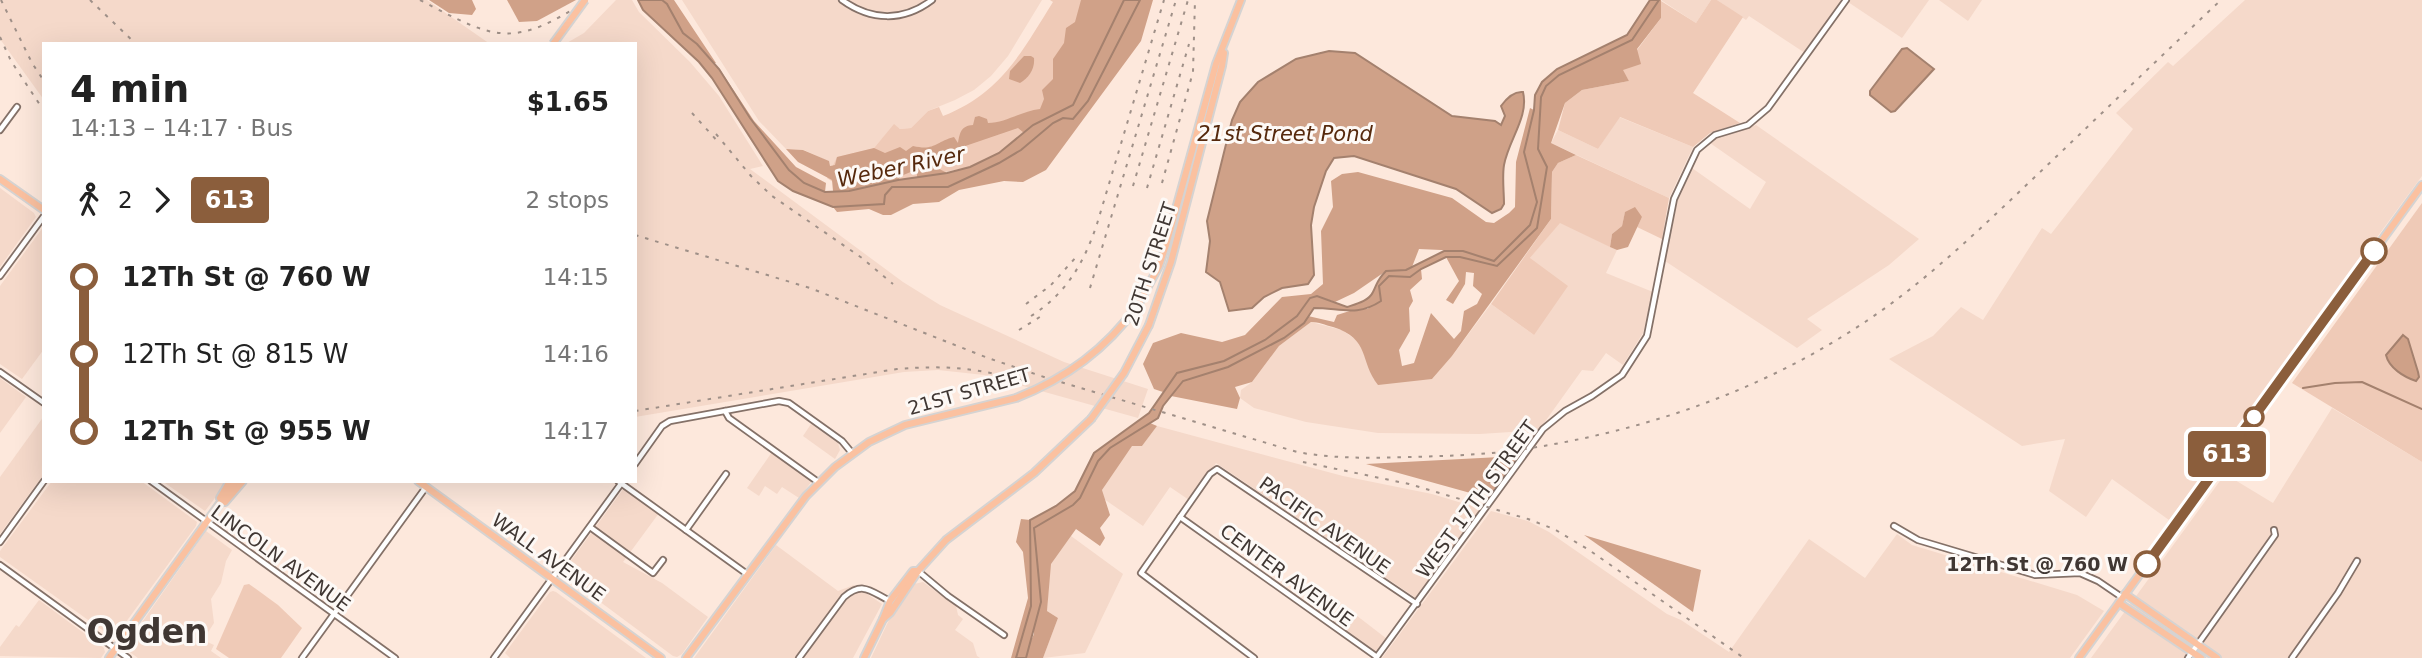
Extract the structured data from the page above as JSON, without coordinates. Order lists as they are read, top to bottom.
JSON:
{
  "streets": {
    "main road": ["20TH STREET", "21ST STREET", "WALL AVENUE"],
    "street": [
      "WEST 17TH STREET",
      "PACIFIC AVENUE",
      "LINCOLN AVENUE",
      "CENTER AVENUE"
    ]
  },
  "crossings": [
    ["20TH STREET", "21ST STREET"],
    ["WEST 17TH STREET", "PACIFIC AVENUE"],
    ["WEST 17TH STREET", "CENTER AVENUE"],
    ["PACIFIC AVENUE", "CENTER AVENUE"]
  ],
  "districts": ["Ogden"],
  "water": ["21st Street Pond", "Weber River"],
  "places": ["12Th St @ 760 W"],
  "lines": ["bus line 613"],
  "page": {
    "on_map": "613",
    "heading": ["4 min", "14:13 – 14:17 · Bus", "$1.65"],
    "legs": ["2", "613", "2 stops"],
    "list": [
      {
        "name": "12Th St @ 760 W",
        "value": "14:15"
      },
      {
        "name": "12Th St @ 815 W",
        "value": "14:16"
      },
      {
        "name": "12Th St @ 955 W",
        "value": "14:17"
      }
    ]
  }
}
